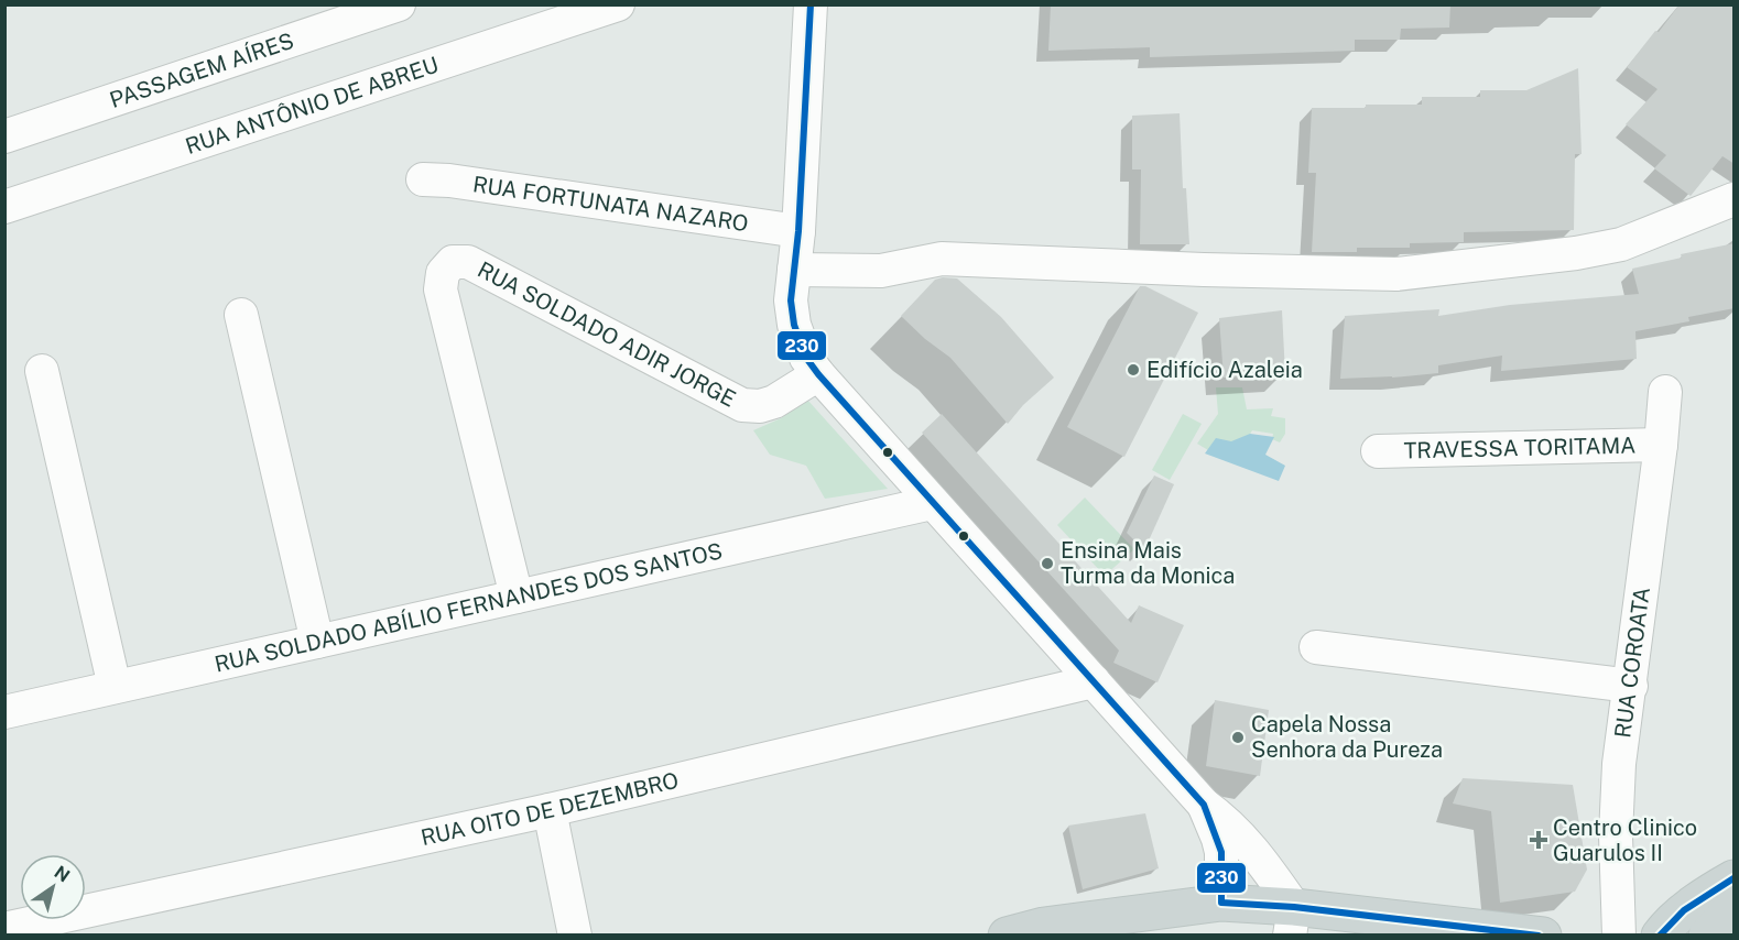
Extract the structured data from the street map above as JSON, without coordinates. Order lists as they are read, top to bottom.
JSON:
{
  "streets": {
    "street": [
      "PASSAGEM AÍRES",
      "RUA ANTÔNIO DE ABREU",
      "RUA FORTUNATA NAZARO",
      "RUA SOLDADO ADIR JORGE",
      "TRAVESSA TORITAMA",
      "RUA SOLDADO ABÍLIO FERNANDES DOS SANTOS",
      "RUA COROATA",
      "RUA OITO DE DEZEMBRO"
    ]
  },
  "crossings": [
    ["RUA SOLDADO ADIR JORGE", "RUA SOLDADO ABÍLIO FERNANDES DOS SANTOS"],
    ["TRAVESSA TORITAMA", "RUA COROATA"]
  ],
  "places": {
    "other": ["Edifício Azaleia", "Ensina Mais Turma da Monica", "Capela Nossa Senhora da Pureza"],
    "health": ["Centro Clinico Guarulos II"]
  },
  "lines": ["transit line 230"],
  "north": "top right"
}
